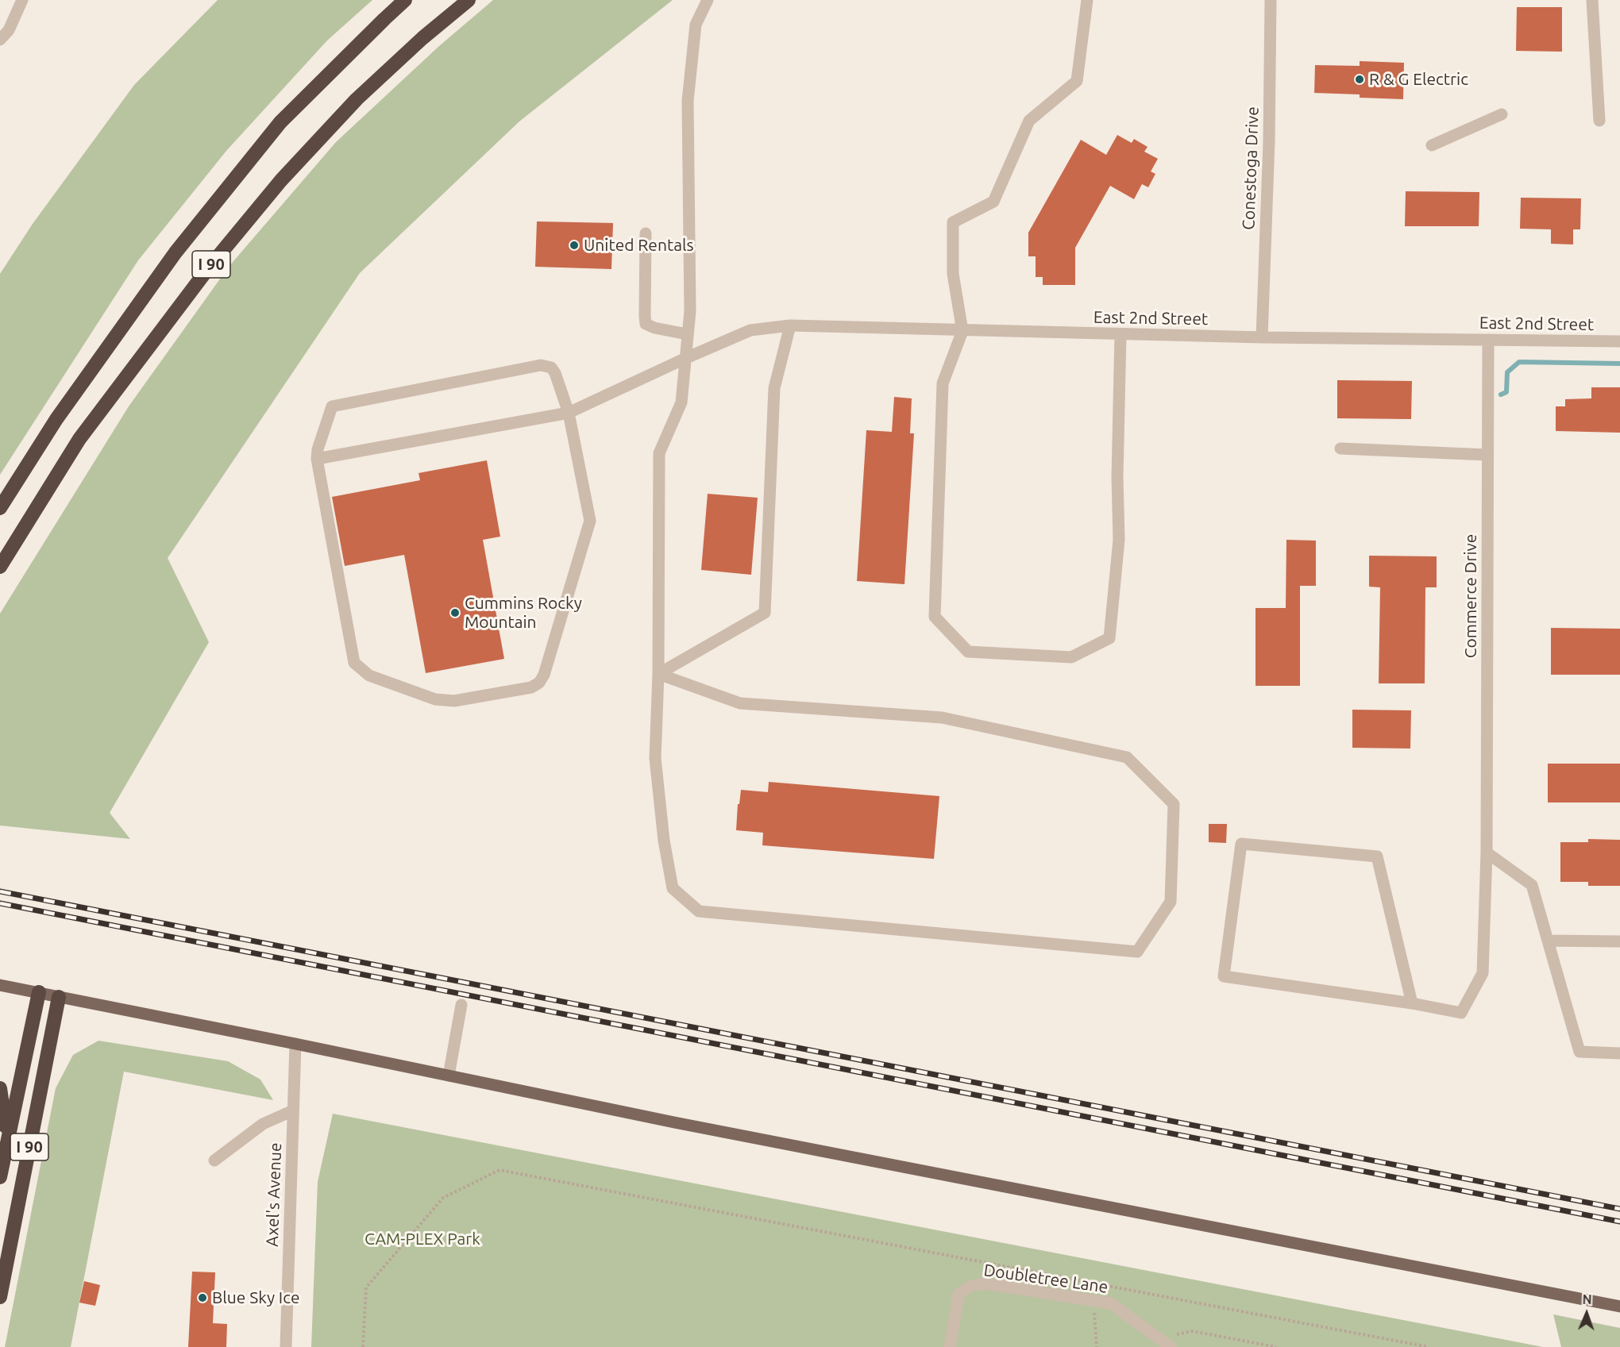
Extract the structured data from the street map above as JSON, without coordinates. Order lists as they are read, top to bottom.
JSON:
{
  "streets": {
    "highway": ["I 90"],
    "street": [
      "Conestoga Drive",
      "East 2nd Street",
      "Commerce Drive",
      "Axel's Avenue",
      "Doubletree Lane"
    ]
  },
  "crossings": [
    ["Conestoga Drive", "East 2nd Street"],
    ["East 2nd Street", "Commerce Drive"]
  ],
  "parks": ["CAM-PLEX Park"],
  "places": [
    "R & G Electric",
    "United Rentals",
    "Cummins Rocky Mountain",
    "Blue Sky Ice"
  ],
  "north": "top"
}
